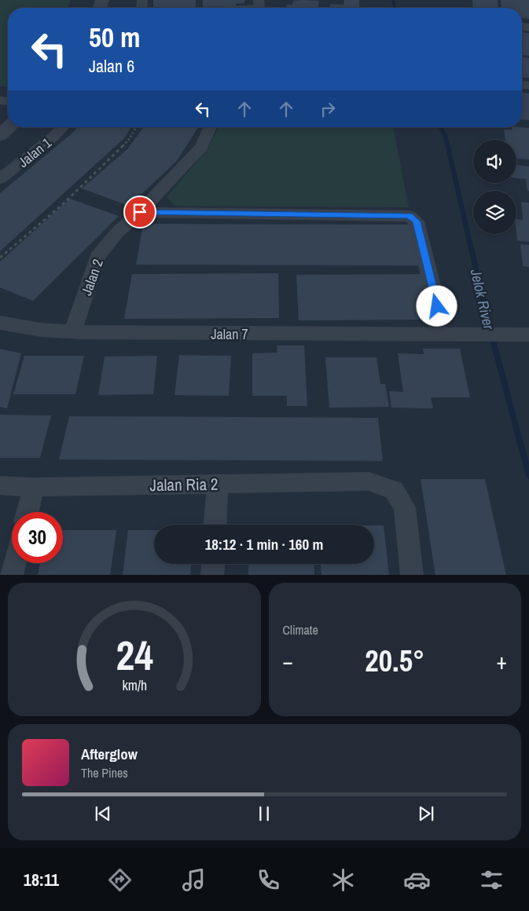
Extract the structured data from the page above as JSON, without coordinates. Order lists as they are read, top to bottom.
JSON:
{
  "streets": {
    "street": [
      "Jalan 1",
      "Jalan 2",
      "Jalan 7",
      "Jalan Ria 2"
    ]
  },
  "crossings": [
    ["Jalan 2", "Jalan 7"]
  ],
  "water": ["Jelok River"],
  "page": {
    "turn": ["50 m", "Jalan 6"],
    "limit": "30",
    "trip": "18:12 · 1 min · 160 m",
    "tile": "Climate",
    "heat": ["−", "20.5°", "+"],
    "song": ["Afterglow", "The Pines"],
    "tabs": "18:11",
    "gauge": ["24", "km/h"]
  }
}
